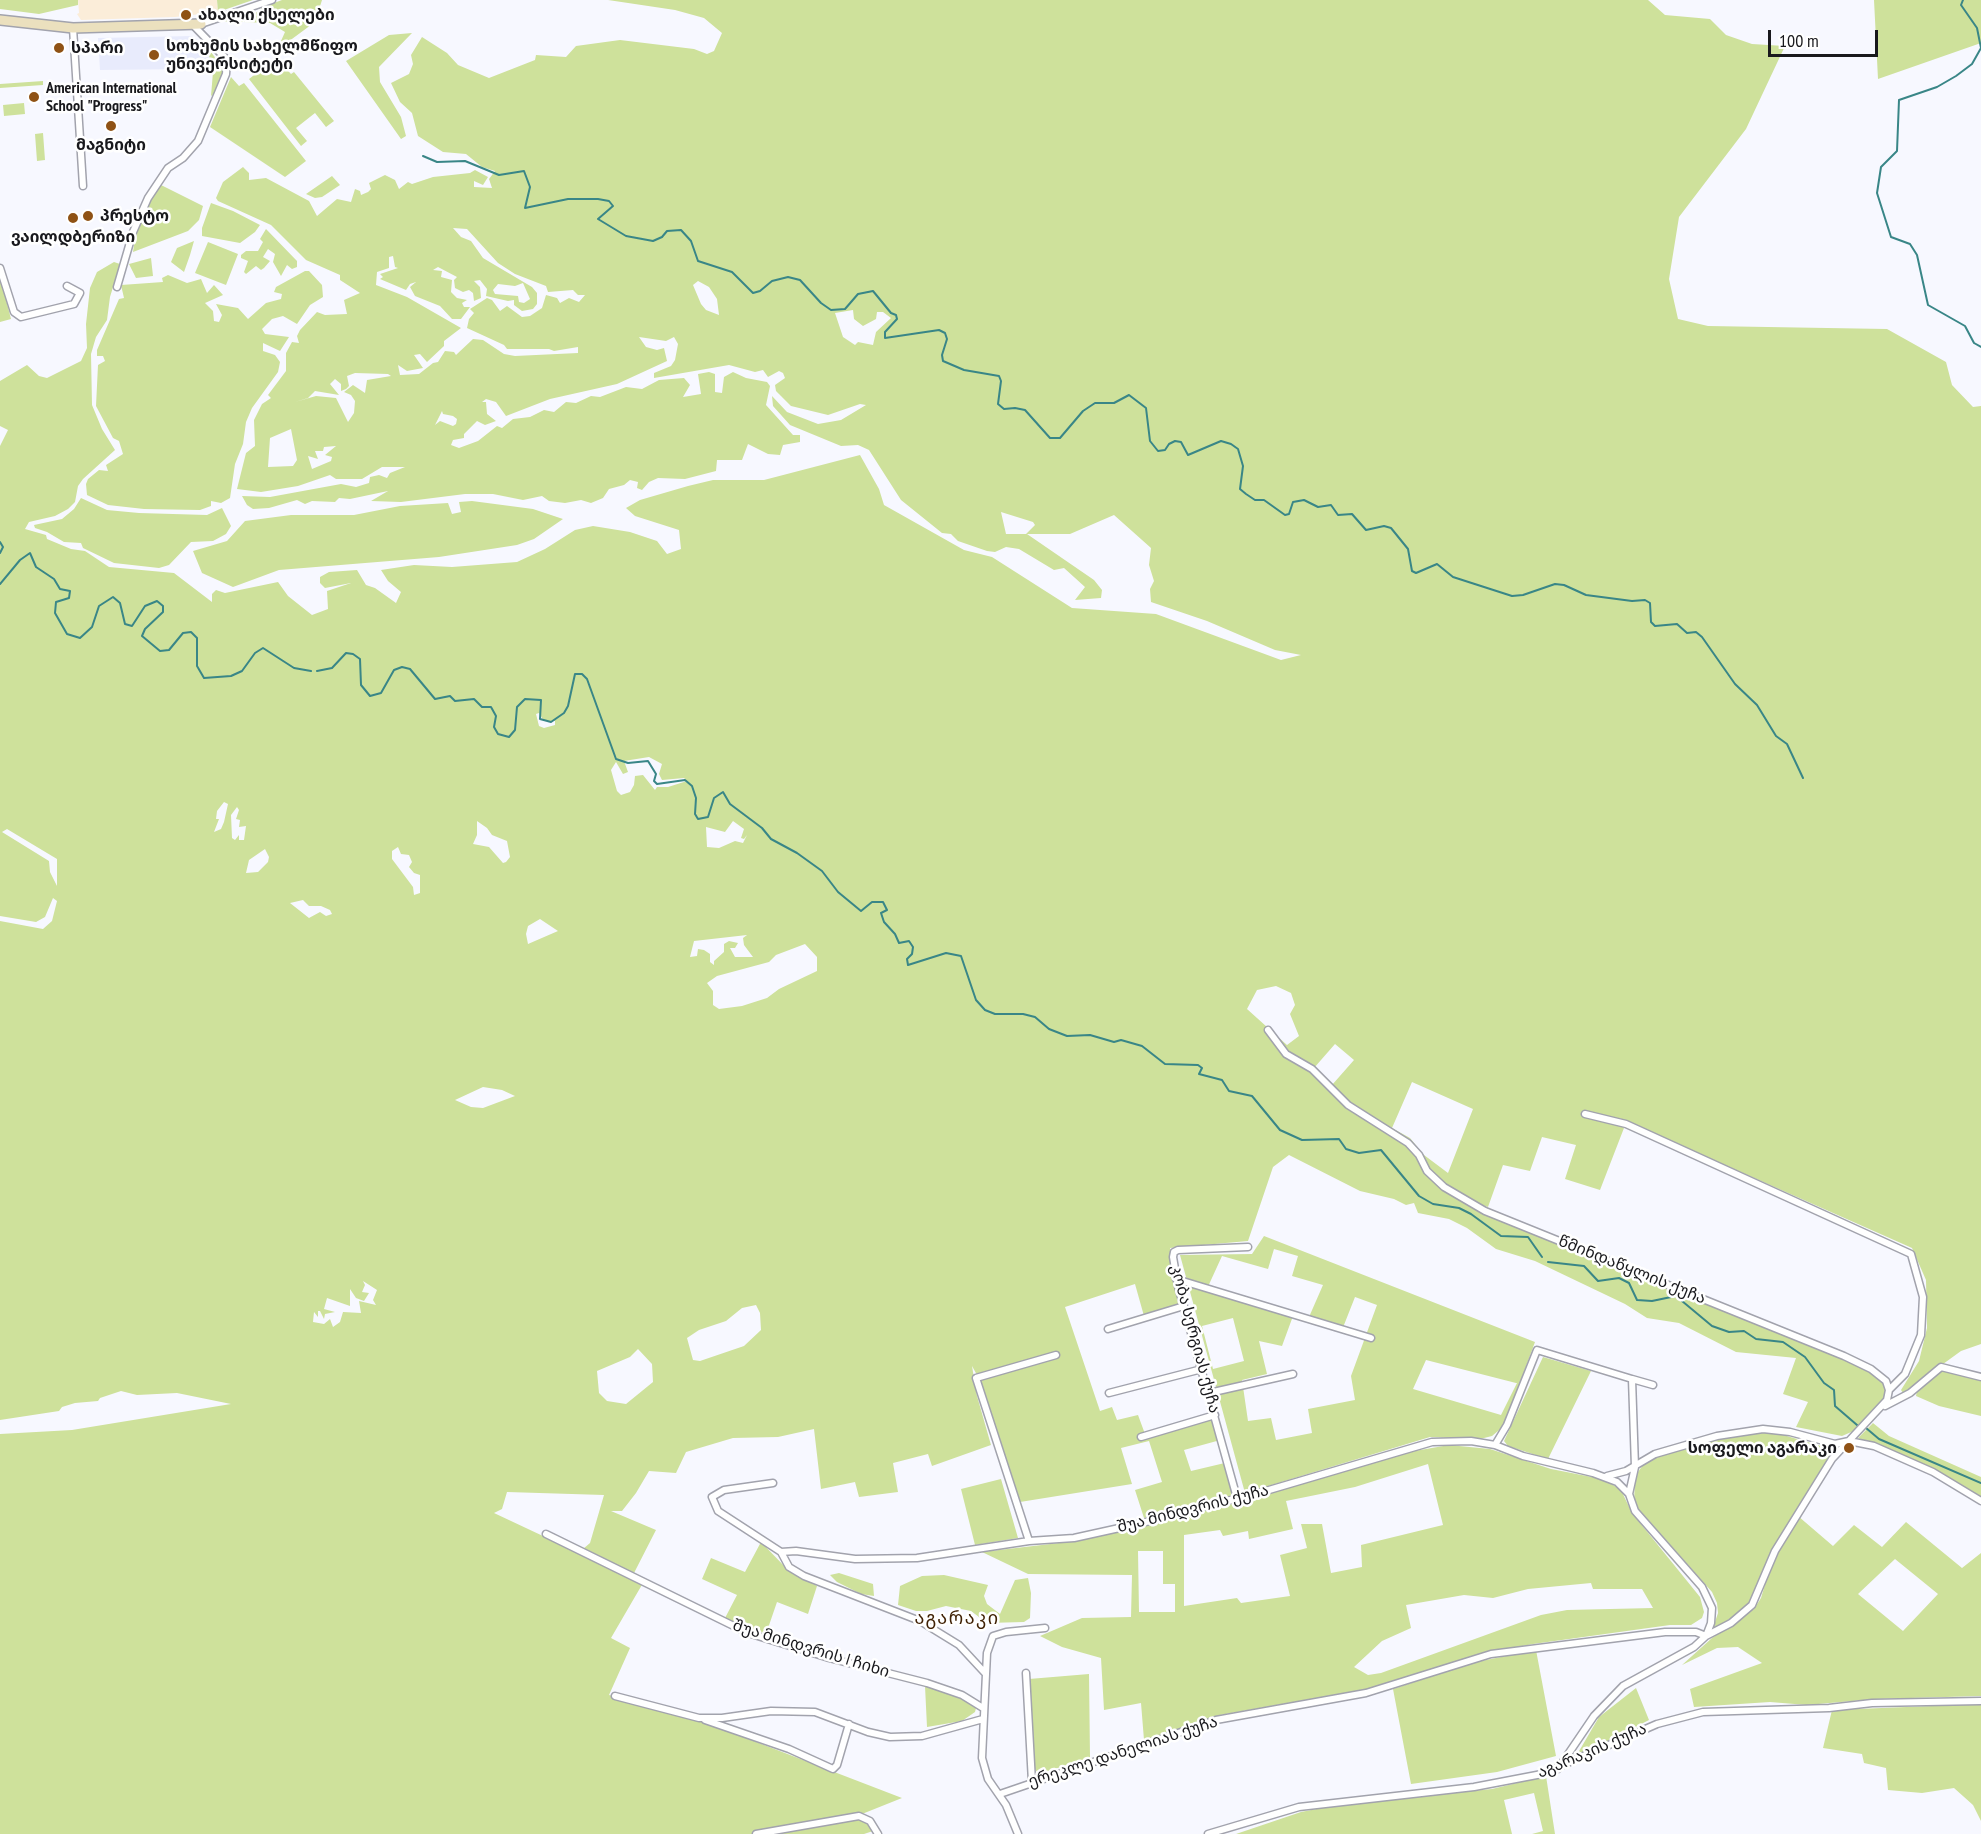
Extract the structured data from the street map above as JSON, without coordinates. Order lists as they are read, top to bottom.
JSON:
{
  "streets": {
    "street": [
      "წმინდაწყლის ქუჩა",
      "კობა სერგიას ქუჩა",
      "შუა მინდვრის ქუჩა",
      "შუა მინდვრის I ჩიხი",
      "აგარაკის ქუჩა",
      "ერეკლე დანელიას ქუჩა"
    ]
  },
  "crossings": [
    ["კობა სერგიას ქუჩა", "შუა მინდვრის ქუჩა"],
    ["შუა მინდვრის ქუჩა", "ერეკლე დანელიას ქუჩა"]
  ],
  "districts": ["აგარაკი"],
  "places": [
    "ახალი ქსელები",
    "სპარი",
    "სოხუმის სახელმწიფო უნივერსიტეტი",
    "American International School \"Progress\"",
    "მაგნიტი",
    "პრესტო",
    "ვაილდბერიზი",
    "სოფელი აგარაკი"
  ],
  "scale_bar": "100 m"
}
